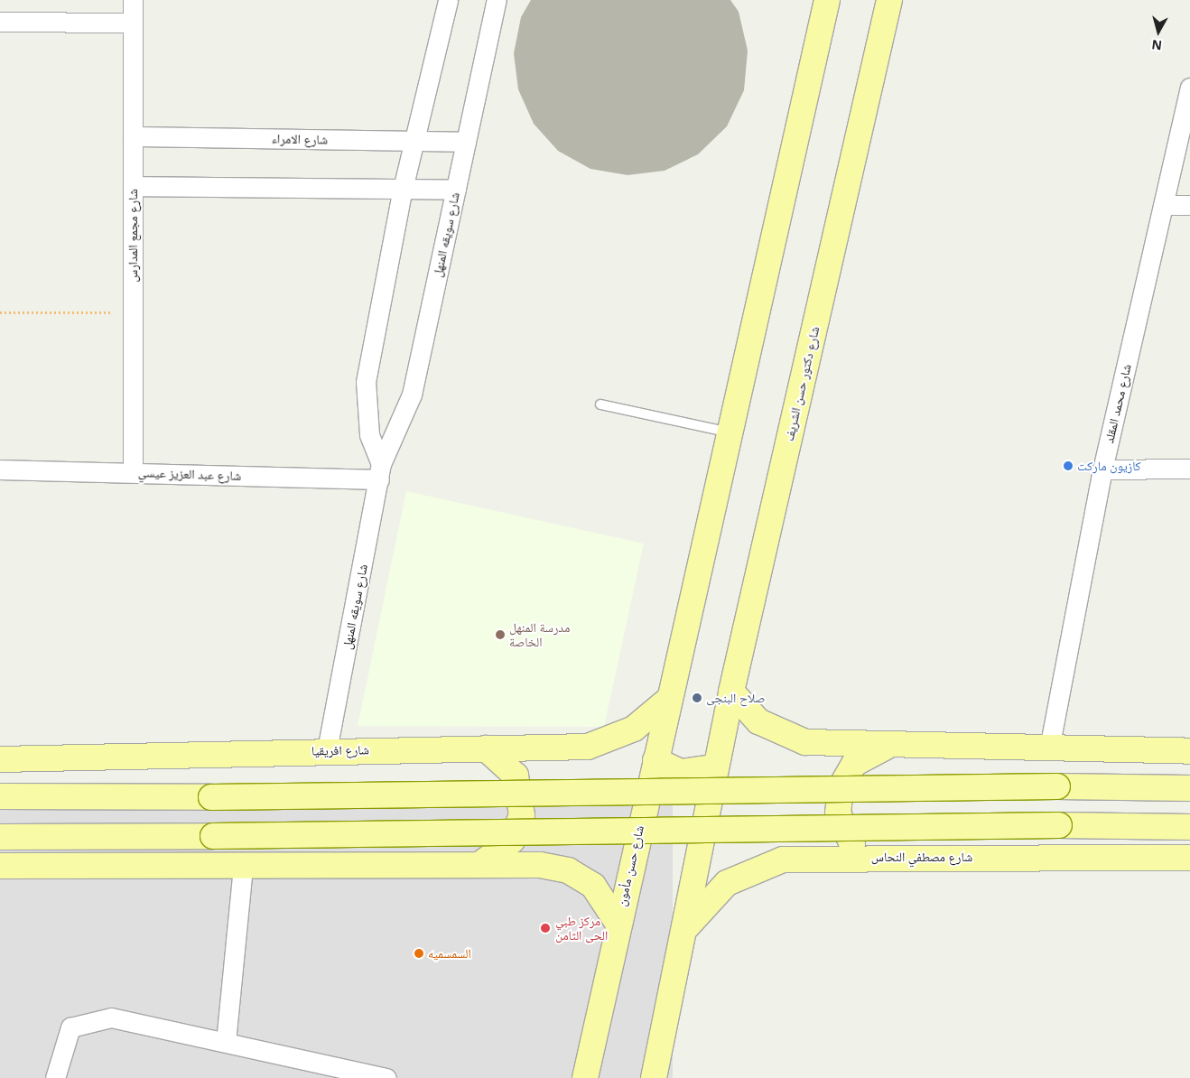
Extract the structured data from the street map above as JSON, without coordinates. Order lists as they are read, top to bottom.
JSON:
{
  "streets": {
    "main road": [
      "شارع دكتور حسن الشريف",
      "شارع افريقيا",
      "شارع مصطفي النحاس",
      "شارع حسن مأمون"
    ],
    "street": [
      "شارع الامراء",
      "شارع سويقه المنهل",
      "شارع مجمع المدارس",
      "شارع محمد المقلد",
      "شارع عبد العزيز عيسي"
    ]
  },
  "crossings": [
    ["شارع الامراء", "شارع سويقه المنهل"],
    ["شارع الامراء", "شارع مجمع المدارس"],
    ["شارع سويقه المنهل", "شارع عبد العزيز عيسي"],
    ["شارع سويقه المنهل", "شارع افريقيا"],
    ["شارع مجمع المدارس", "شارع عبد العزيز عيسي"]
  ],
  "places": [
    "كازيون ماركت",
    "مدرسة المنهل الخاصة",
    "صلاح البنجى",
    "مركز طبي الحى الثامن",
    "السمسميه"
  ],
  "north": "bottom"
}
